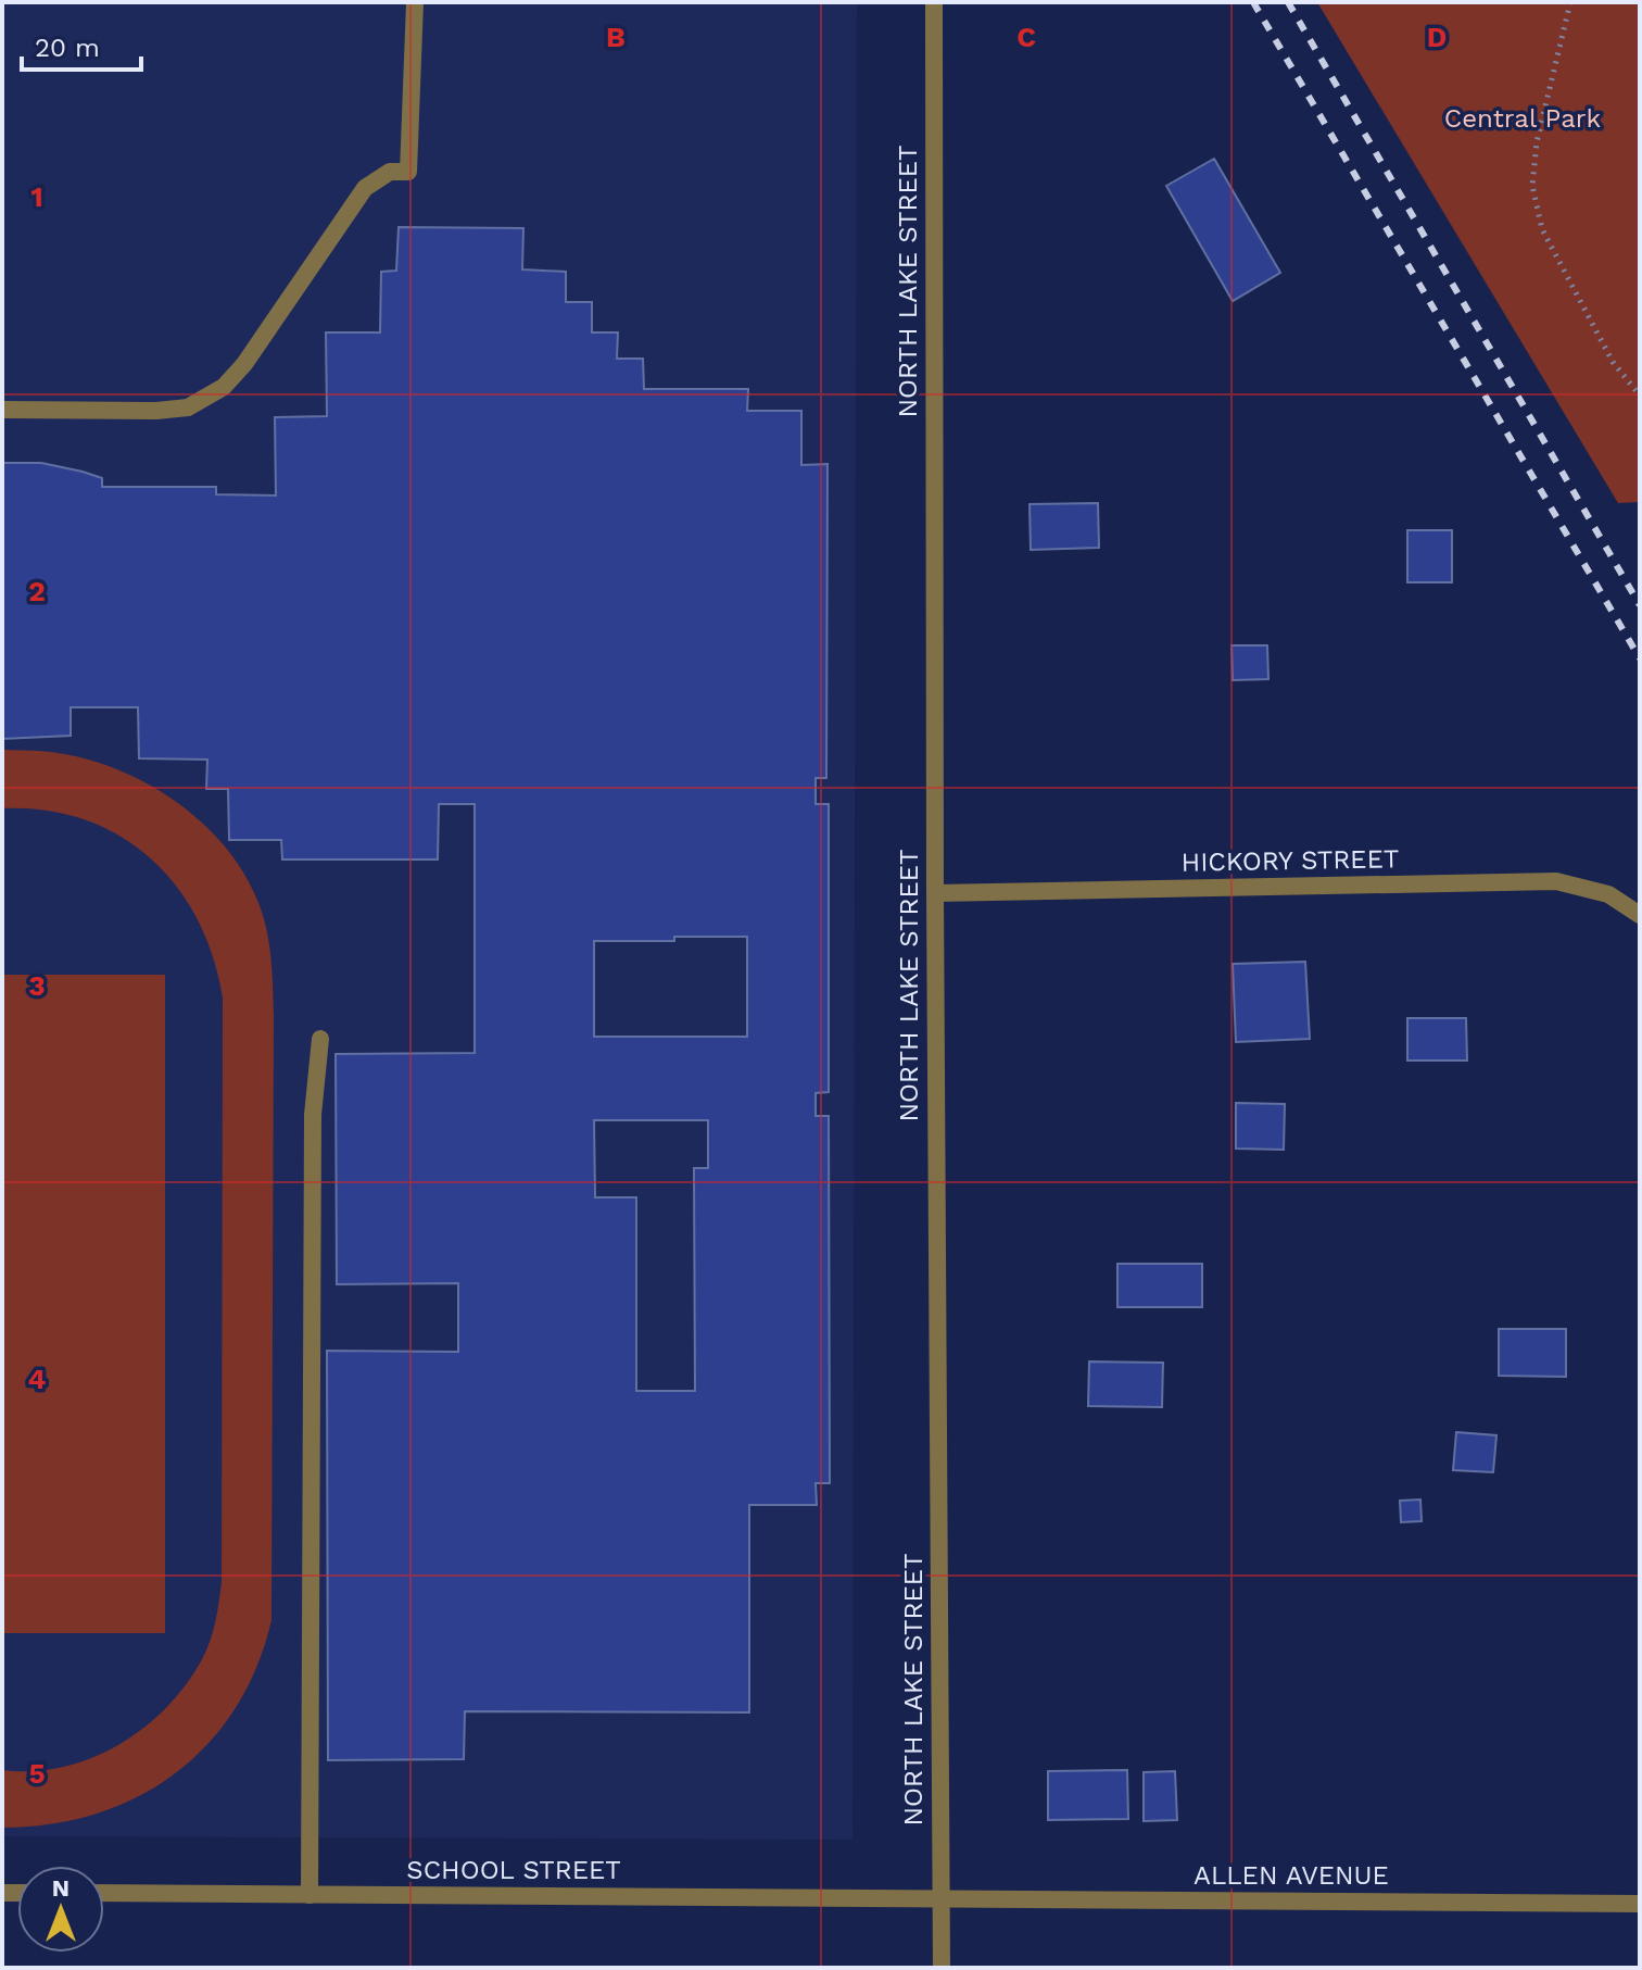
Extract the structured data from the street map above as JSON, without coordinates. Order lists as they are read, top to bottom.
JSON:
{
  "streets": {
    "street": [
      "NORTH LAKE STREET",
      "HICKORY STREET",
      "SCHOOL STREET",
      "ALLEN AVENUE"
    ]
  },
  "crossings": [
    ["NORTH LAKE STREET", "HICKORY STREET"],
    ["NORTH LAKE STREET", "SCHOOL STREET"],
    ["NORTH LAKE STREET", "ALLEN AVENUE"],
    ["SCHOOL STREET", "ALLEN AVENUE"]
  ],
  "parks": ["Central Park"],
  "scale_bar": "20 m",
  "north": "top",
  "grid": {
    "columns": ["B", "C", "D"],
    "rows": [
      "1",
      "2",
      "3",
      "4",
      "5"
    ]
  }
}
